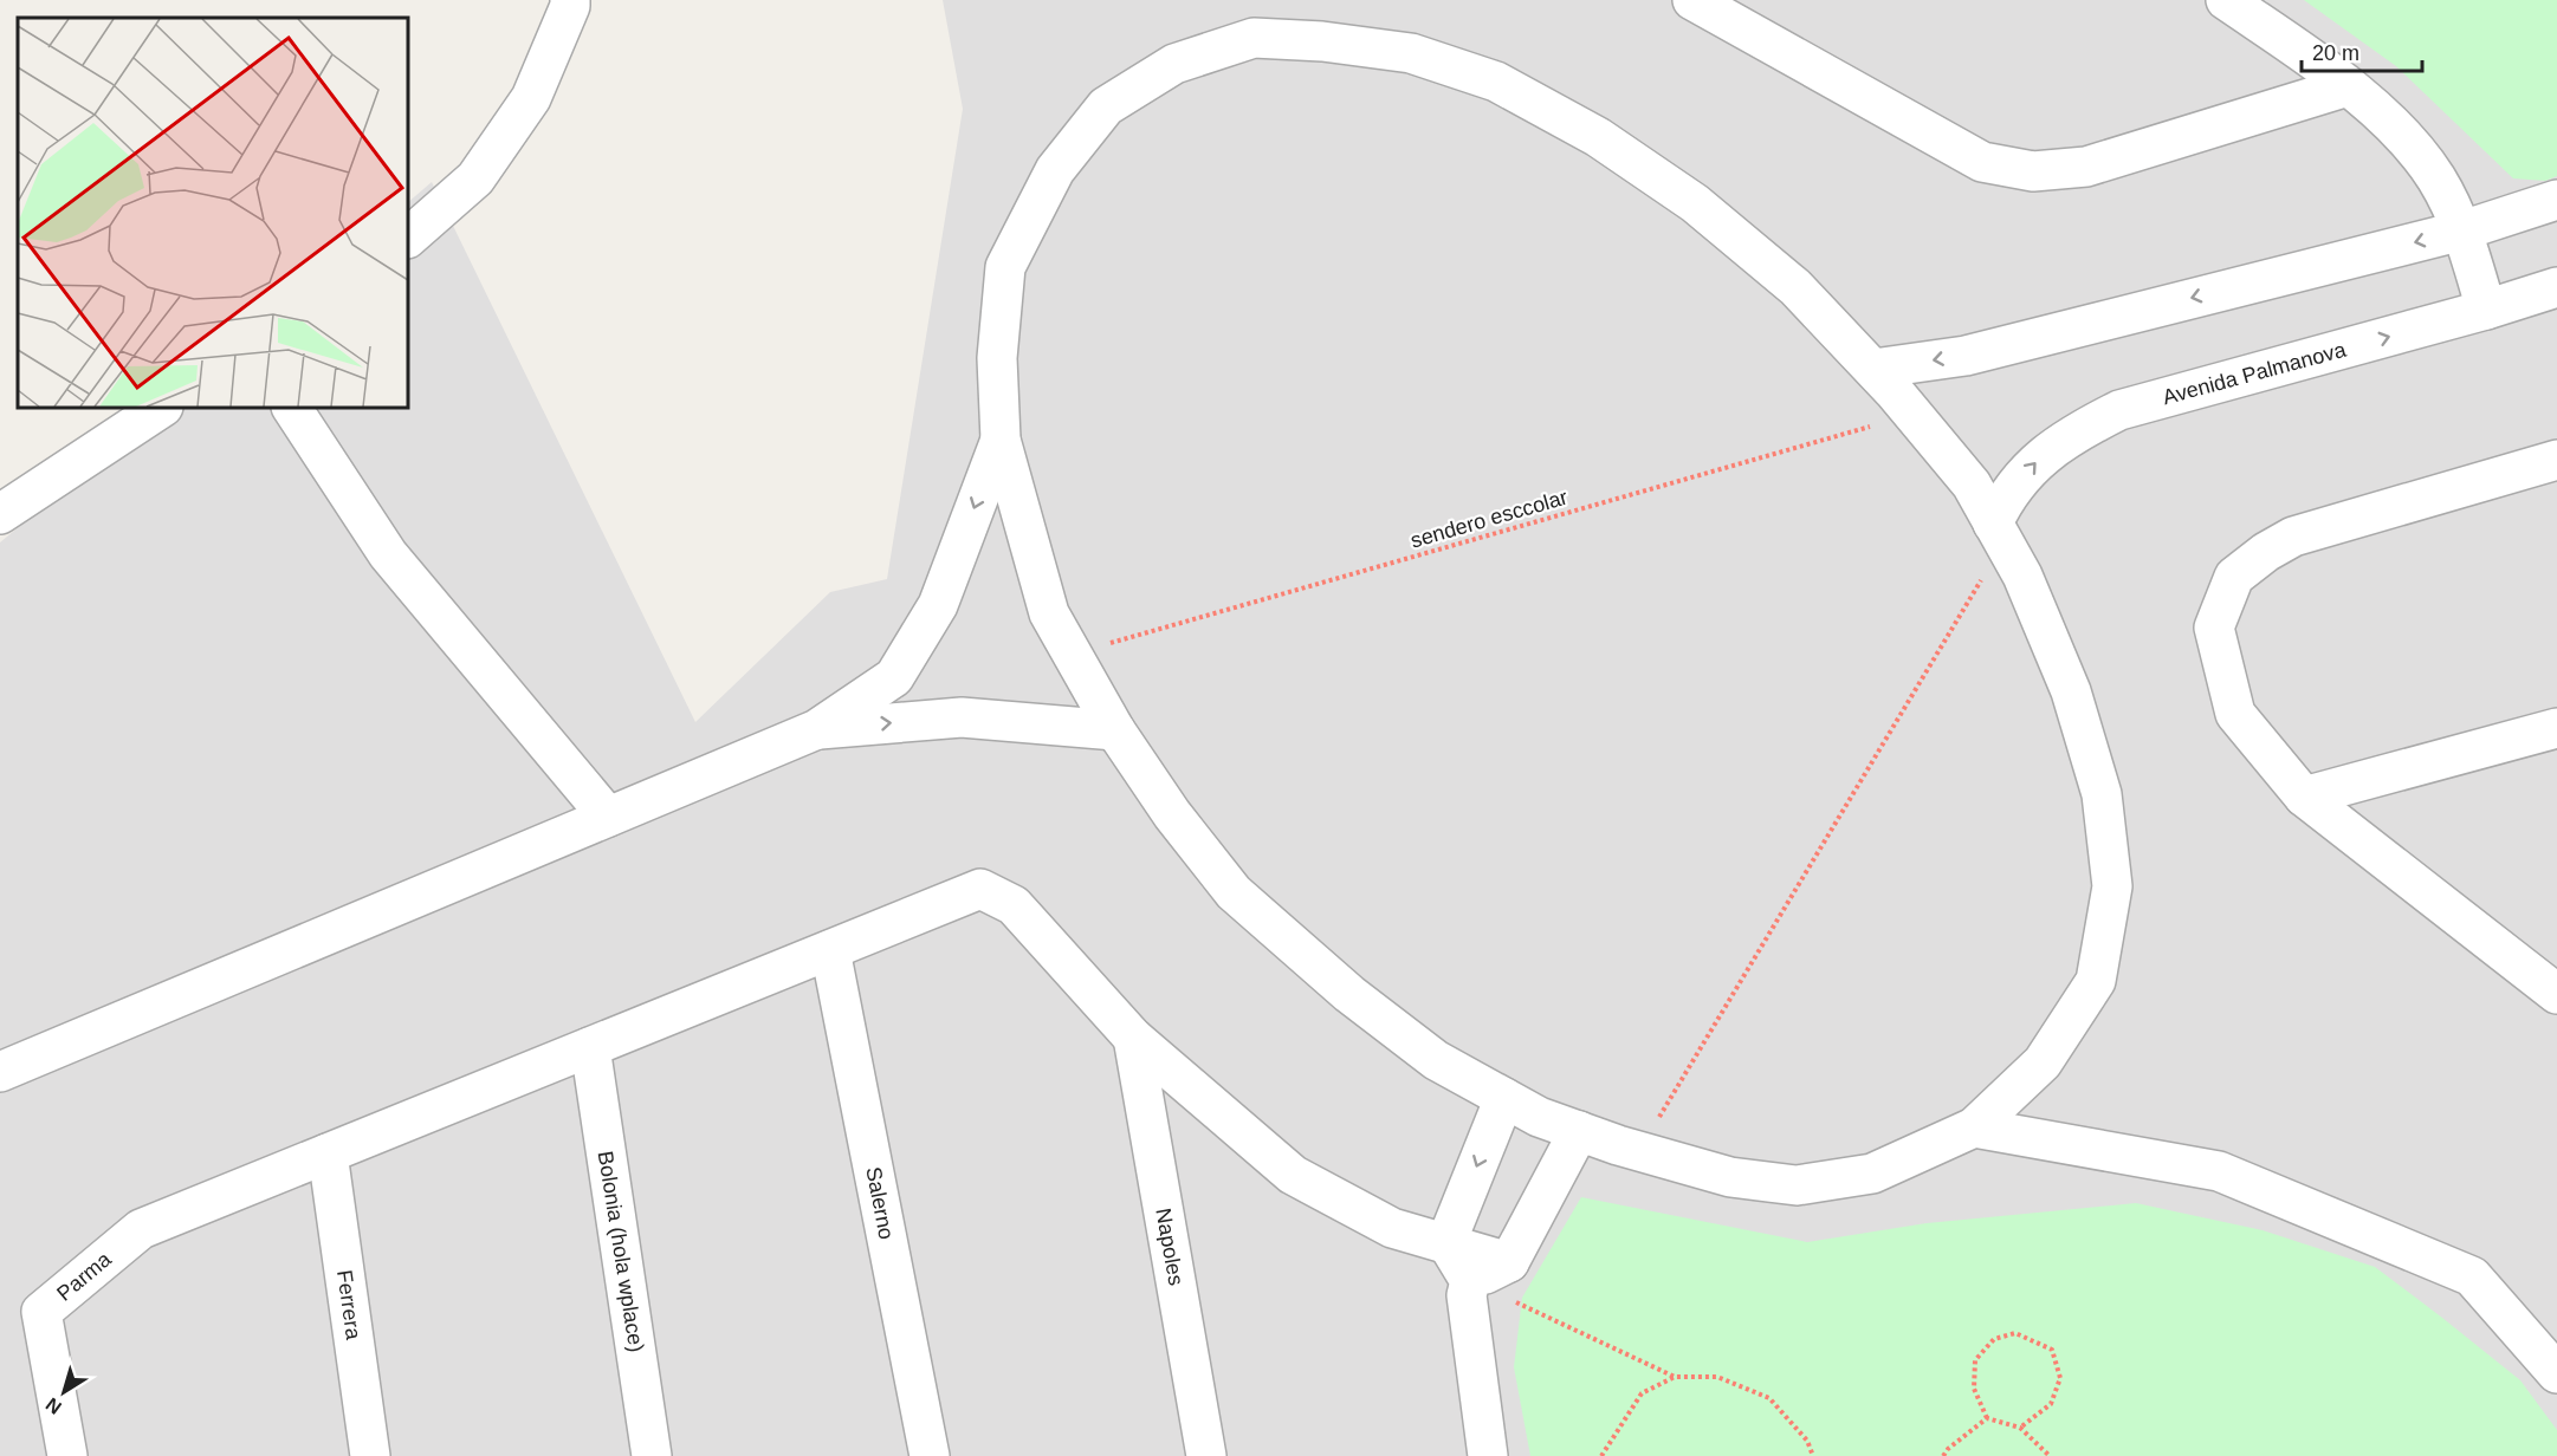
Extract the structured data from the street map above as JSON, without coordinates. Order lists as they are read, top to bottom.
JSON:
{
  "streets": {
    "street": [
      "Avenida Palmanova",
      "Salerno",
      "Napoles",
      "Bolonia (hola wplace)",
      "Parma",
      "Ferrera"
    ],
    "path": ["sendero esccolar"]
  },
  "crossings": [
    ["Parma", "Ferrera"]
  ],
  "scale_bar": "20 m",
  "north": "bottom left"
}
